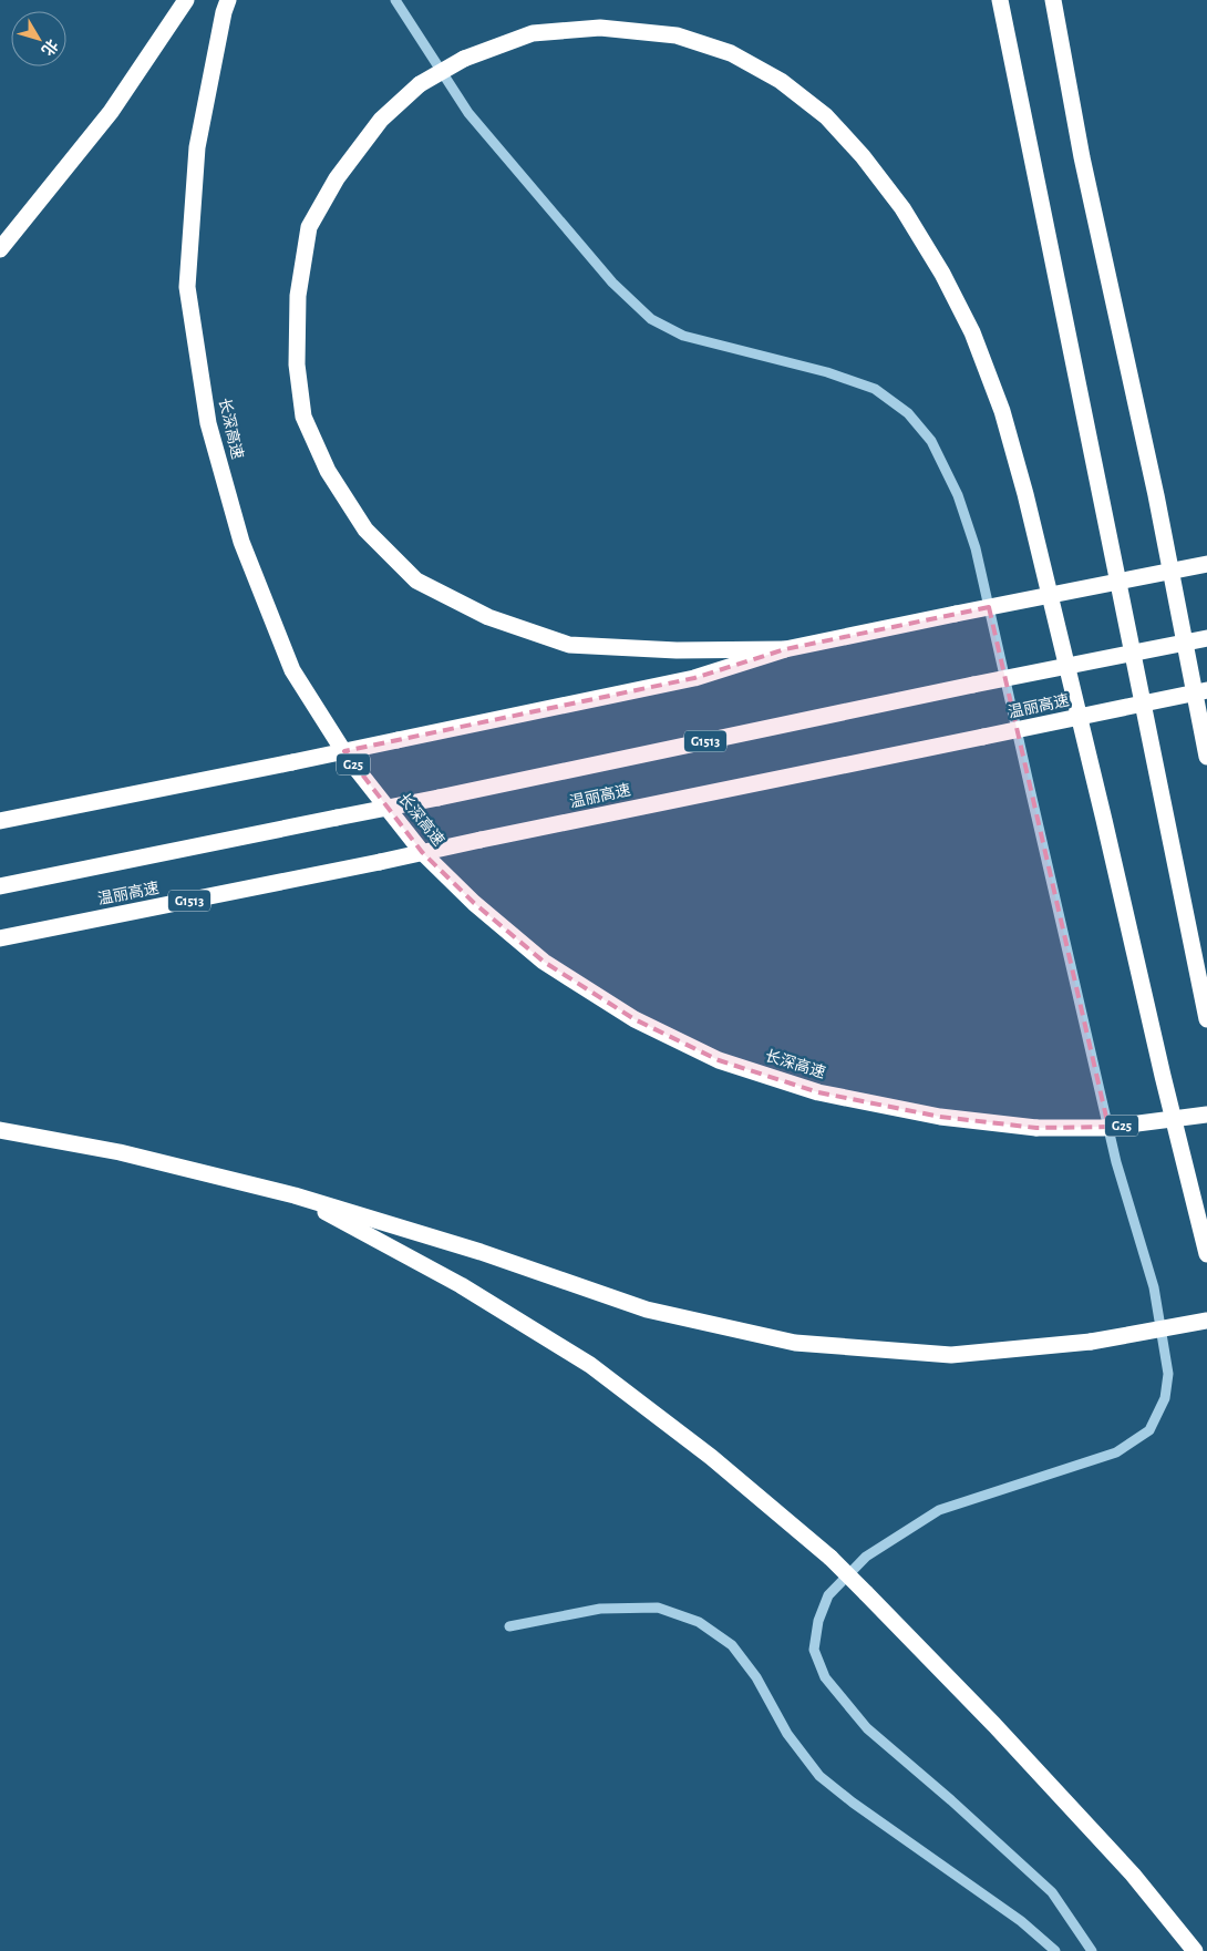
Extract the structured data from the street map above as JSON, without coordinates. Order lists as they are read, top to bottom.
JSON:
{
  "streets": {
    "highway": [
      "长深高速",
      "温丽高速",
      "G1513",
      "G25"
    ]
  },
  "north": "bottom right"
}
